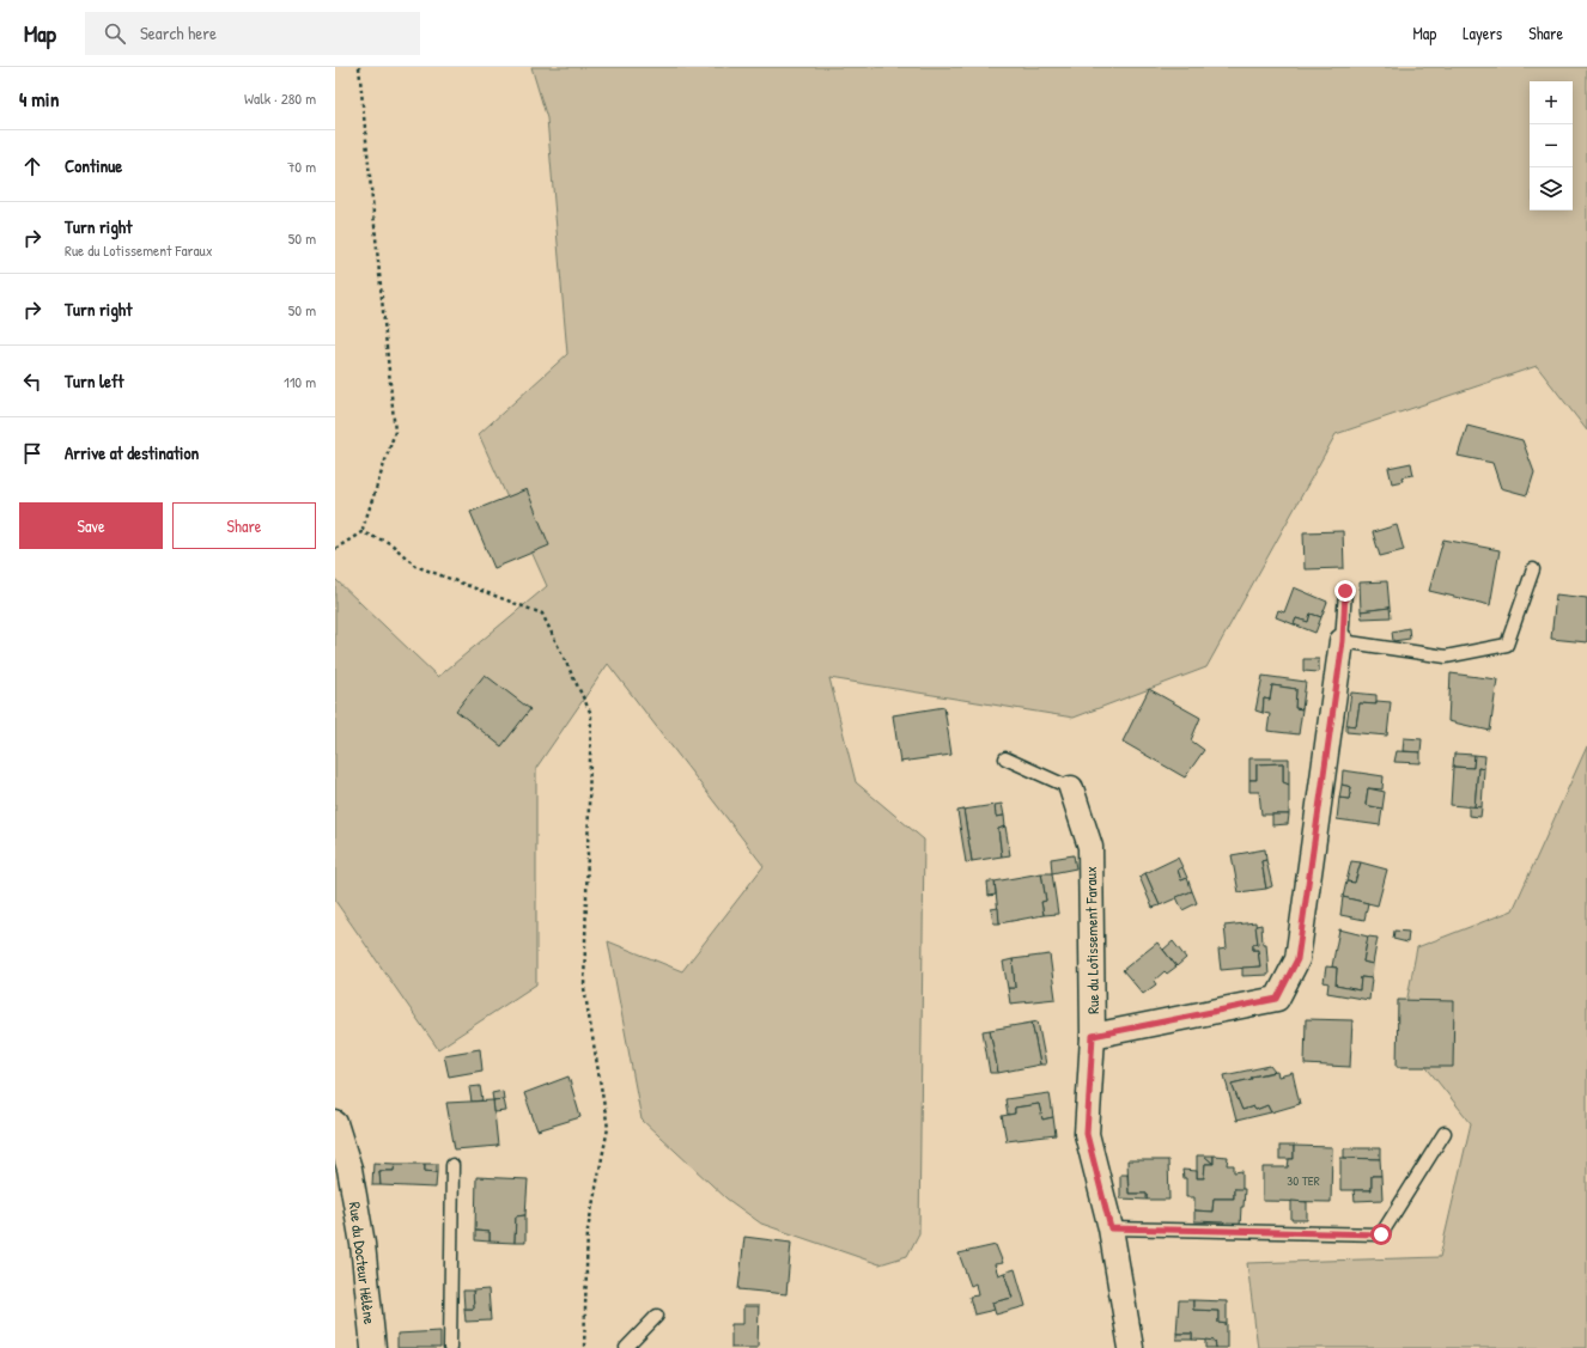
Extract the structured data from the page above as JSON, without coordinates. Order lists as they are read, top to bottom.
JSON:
{
  "streets": {
    "street": ["Rue du Lotissement Faraux", "Rue du Docteur Hélène"]
  },
  "house_numbers": ["30 TER"],
  "page": {
    "header": "Map",
    "search": "Search here",
    "nav": ["Map", "Layers", "Share"],
    "heading": ["4 min", "Walk · 280 m"],
    "map_buttons": ["+", "−"],
    "list": [
      ["Continue", "70 m"],
      ["Turn right", "Rue du Lotissement Faraux", "50 m"],
      ["Turn right", "50 m"],
      ["Turn left", "110 m"],
      "Arrive at destination"
    ],
    "buttons": ["Save", "Share"]
  }
}
